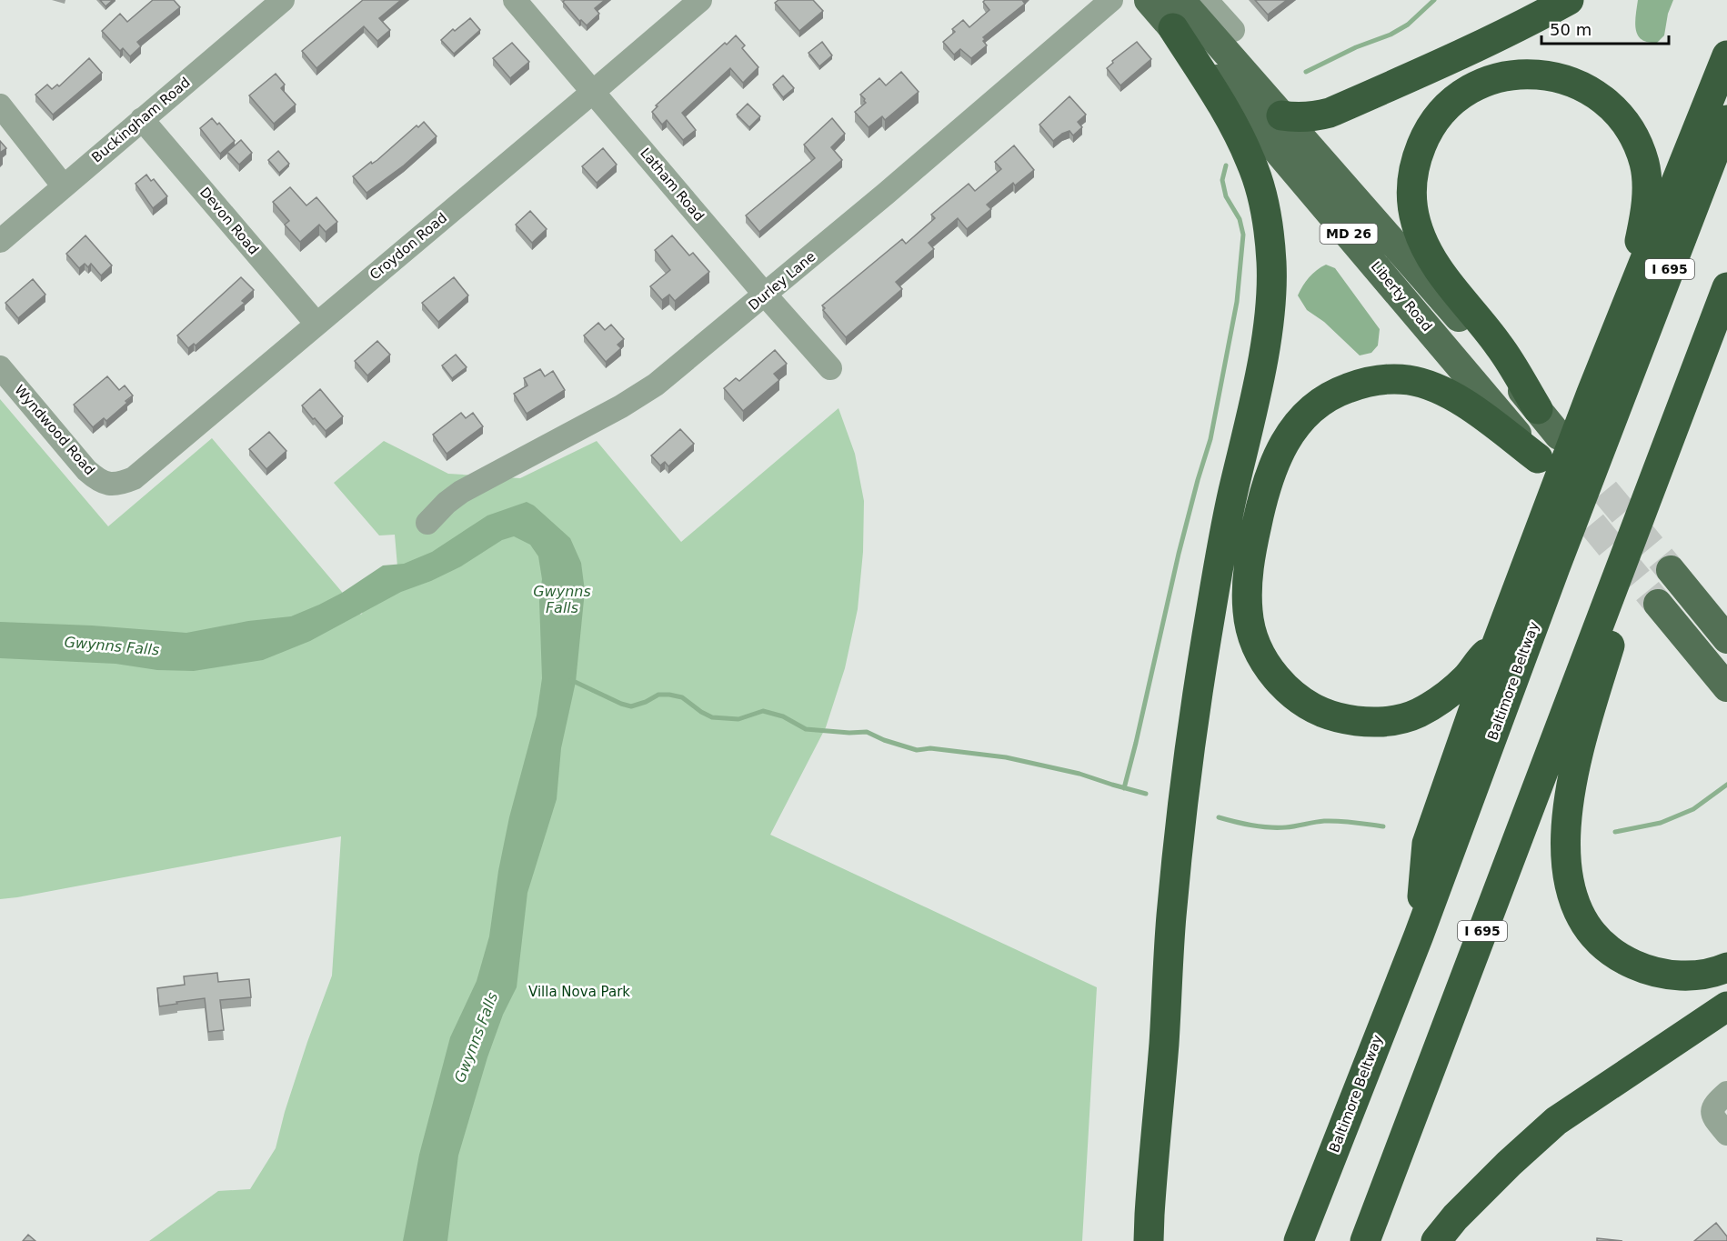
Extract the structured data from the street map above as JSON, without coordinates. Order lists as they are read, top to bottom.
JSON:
{
  "streets": {
    "highway": ["I 695", "Baltimore Beltway"],
    "main road": ["MD 26", "Liberty Road"],
    "street": [
      "Buckingham Road",
      "Latham Road",
      "Devon Road",
      "Croydon Road",
      "Durley Lane",
      "Wyndwood Road"
    ]
  },
  "crossings": [
    ["Buckingham Road", "Devon Road"],
    ["Latham Road", "Croydon Road"],
    ["Latham Road", "Durley Lane"],
    ["Devon Road", "Croydon Road"],
    ["Croydon Road", "Wyndwood Road"]
  ],
  "water": ["Gwynns Falls"],
  "parks": ["Villa Nova Park"],
  "scale_bar": "50 m"
}
